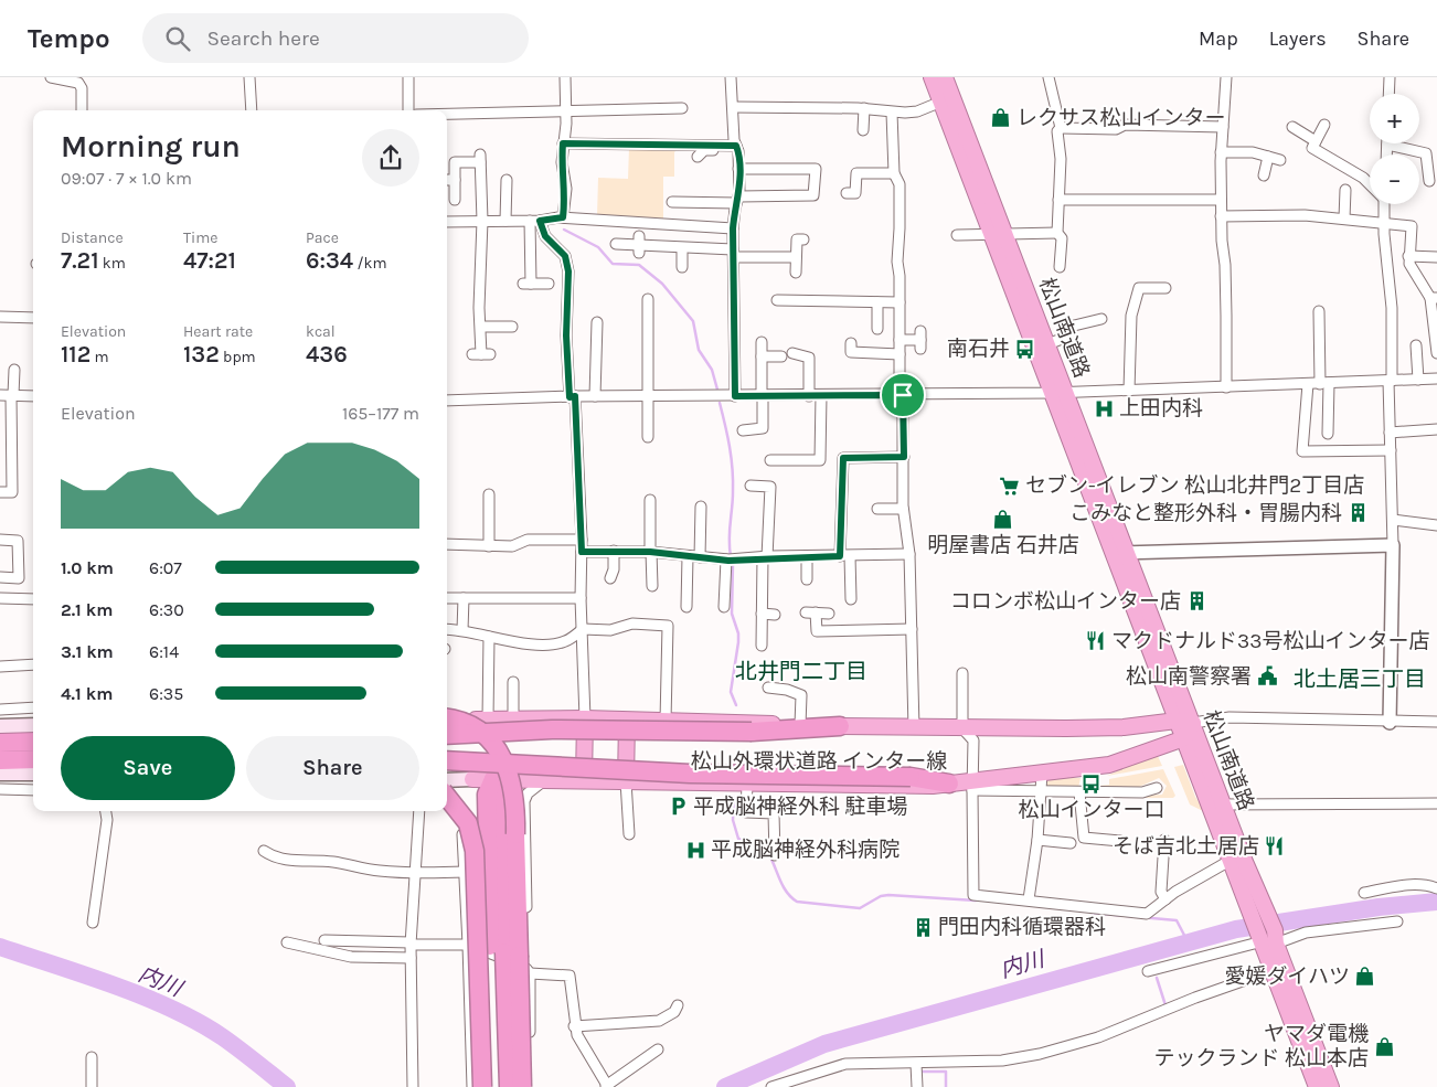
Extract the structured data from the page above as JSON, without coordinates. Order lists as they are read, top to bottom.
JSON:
{
  "streets": {
    "highway": ["松山南道路", "松山外環状道路 インター線"]
  },
  "crossings": [
    ["松山南道路", "松山外環状道路 インター線"]
  ],
  "districts": ["北井門二丁目", "北土居三丁目"],
  "water": ["内川"],
  "places": {
    "shop": [
      "レクサス松山インター",
      "明屋書店 石井店",
      "愛媛ダイハツ",
      "ヤマダ電機 テックランド 松山本店"
    ],
    "bus stop": ["南石井", "松山インター口"],
    "hospital": ["上田内科", "平成脳神経外科病院"],
    "supermarket": ["セブン-イレブン 松山北井門2丁目店"],
    "building": ["こみなと整形外科・胃腸内科", "コロンボ松山インター店", "門田内科循環器科"],
    "restaurant": ["マクドナルド33号松山インター店", "そば吉北土居店"],
    "public building": ["松山南警察署"],
    "parking": ["平成脳神経外科 駐車場"]
  },
  "page": {
    "header": "Tempo",
    "search": "Search here",
    "nav": ["Map", "Layers", "Share"],
    "map_buttons": ["+", "−"],
    "heading": ["Morning run", "09:07 · 7 × 1.0 km"],
    "stats": [
      ["Distance", "7.21 km"],
      ["Time", "47:21"],
      ["Pace", "6:34 /km"],
      ["Elevation", "112 m"],
      ["Heart rate", "132 bpm"],
      ["kcal", "436"]
    ],
    "chart": ["Elevation", "165–177 m"],
    "list": [
      {
        "name": "1.0 km",
        "note": "6:07"
      },
      {
        "name": "2.1 km",
        "note": "6:30"
      },
      {
        "name": "3.1 km",
        "note": "6:14"
      },
      {
        "name": "4.1 km",
        "note": "6:35"
      }
    ],
    "buttons": ["Save", "Share"]
  }
}
